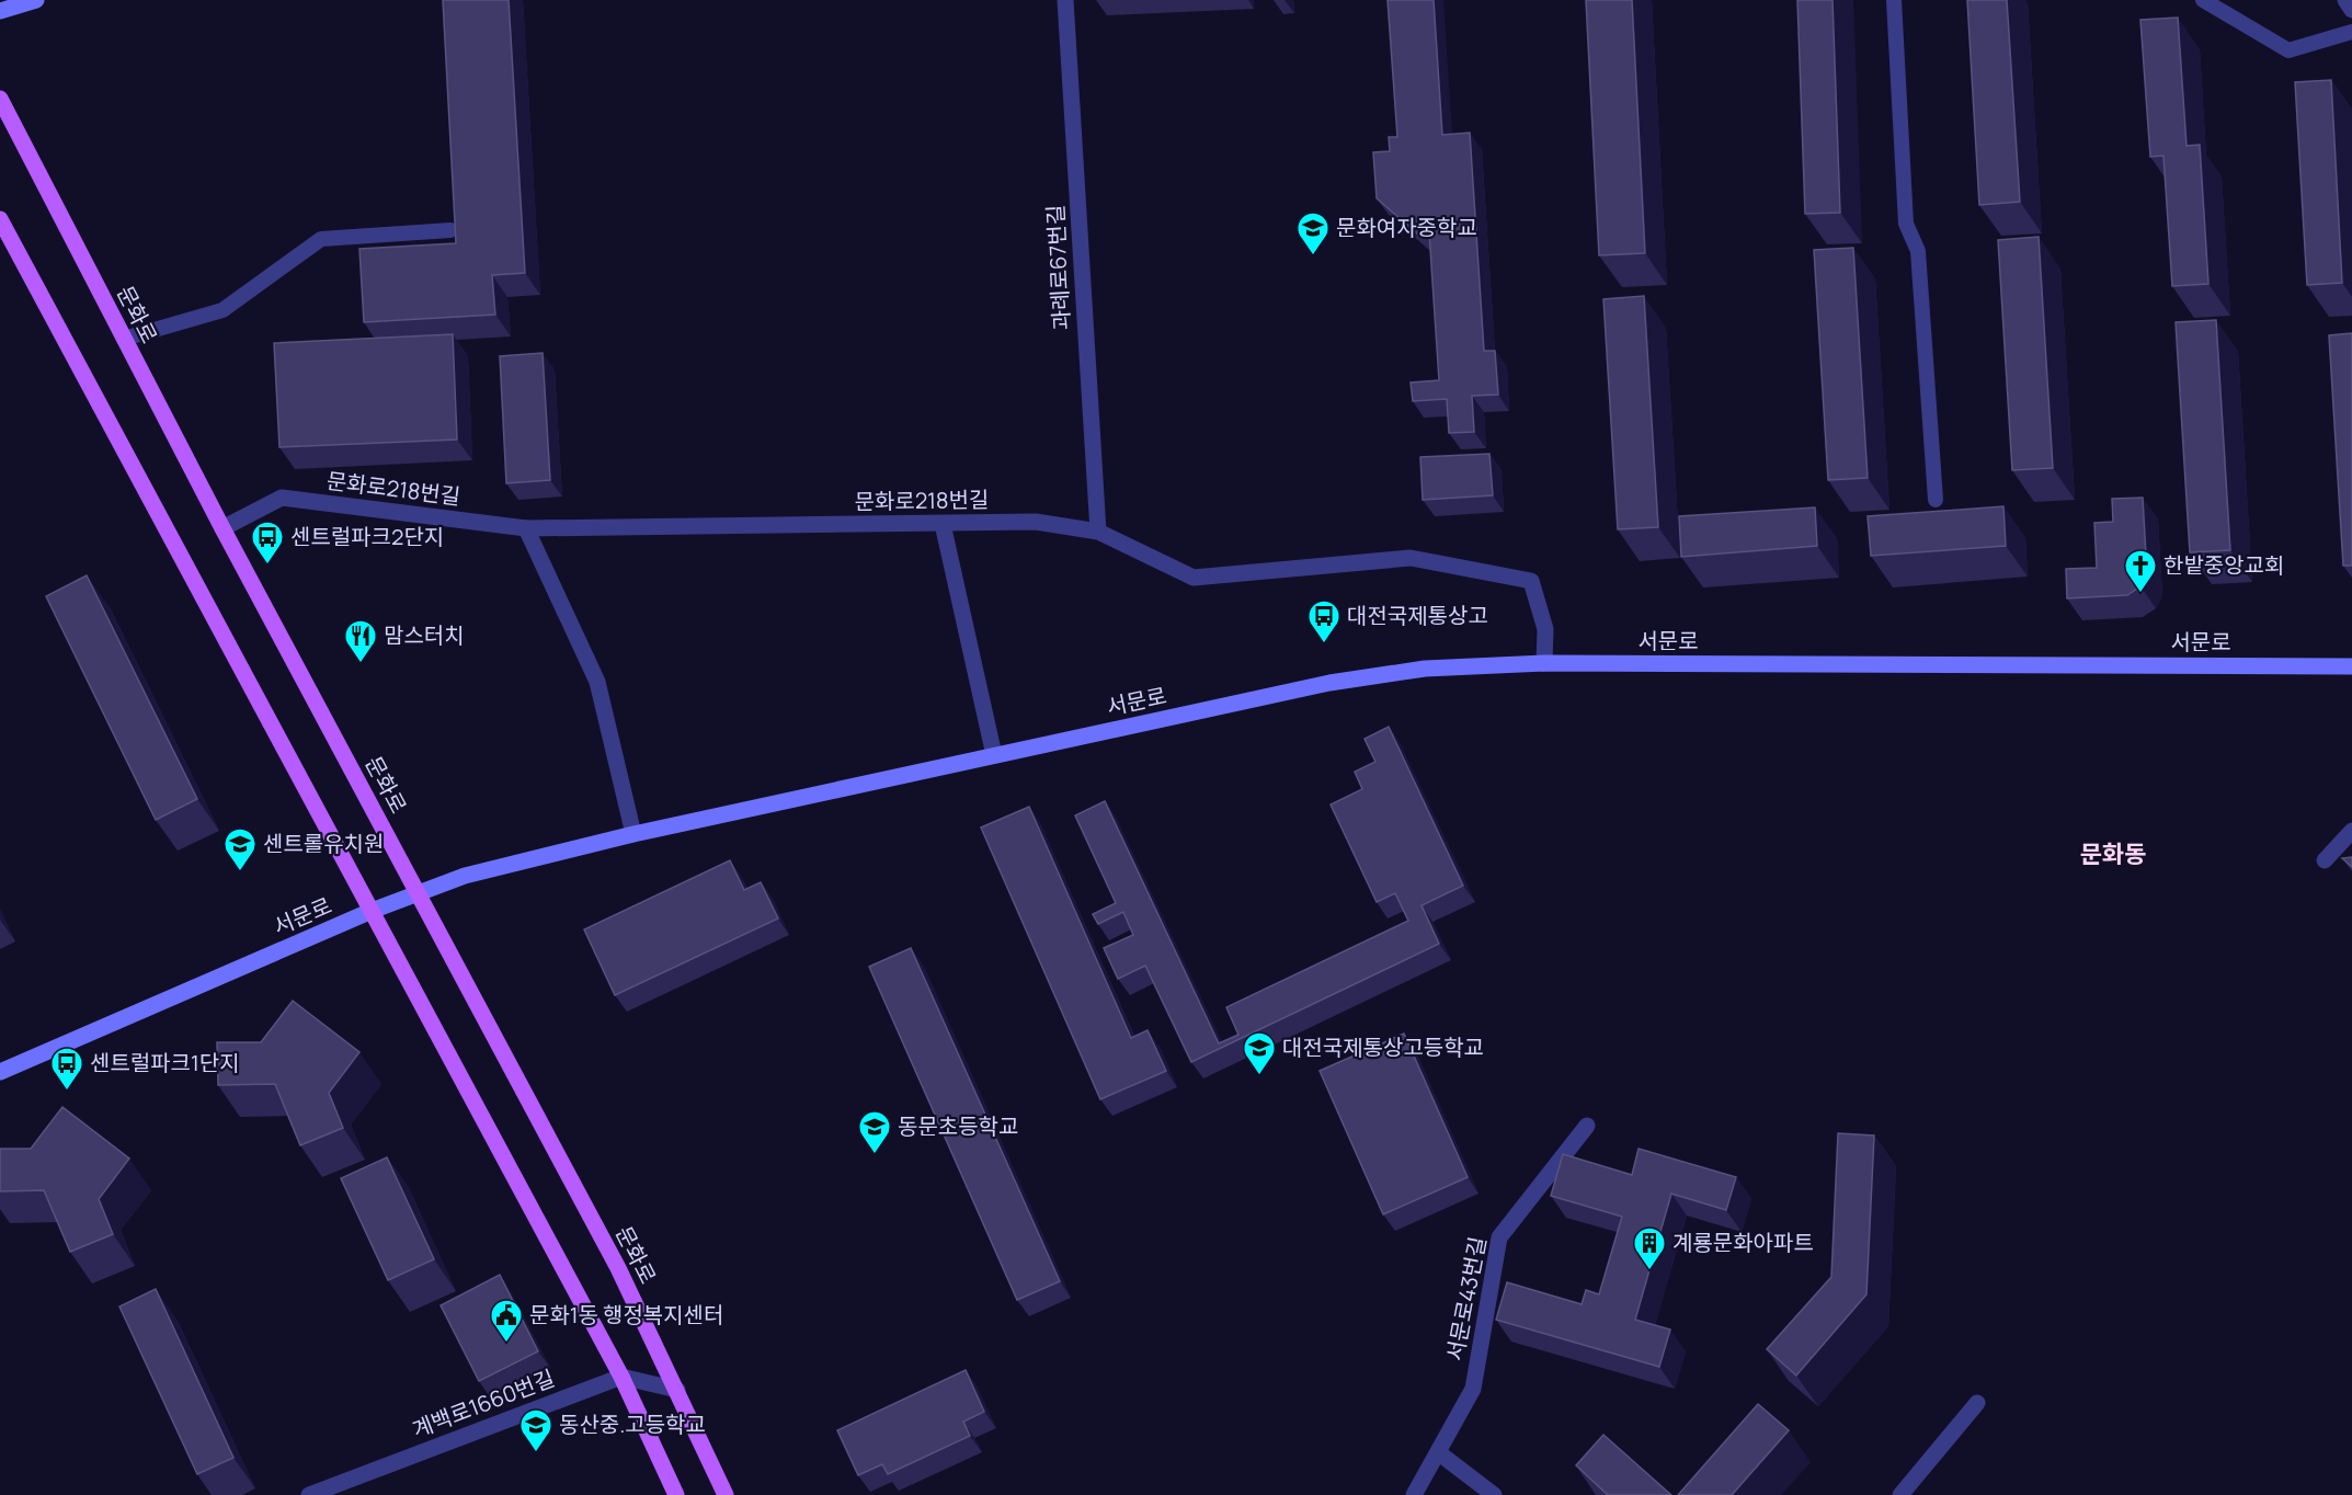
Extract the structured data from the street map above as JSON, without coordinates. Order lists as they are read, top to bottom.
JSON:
{
  "streets": {
    "main road": ["문화로", "서문로"],
    "street": [
      "과례로67번길",
      "문화로218번길",
      "서문로43번길",
      "계백로1660번길"
    ]
  },
  "crossings": [
    ["과례로67번길", "문화로218번길"],
    ["문화로", "문화로218번길"],
    ["문화로", "서문로"],
    ["문화로218번길", "서문로"]
  ],
  "districts": ["문화동"],
  "places": {
    "school or university": [
      "문화여자중학교",
      "센트롤유치원",
      "대전국제통상고등학교",
      "동문초등학교",
      "동산중.고등학교"
    ],
    "bus stop": ["센트럴파크2단지", "대전국제통상고", "센트럴파크1단지"],
    "church": ["한밭중앙교회"],
    "restaurant": ["맘스터치"],
    "building": ["계룡문화아파트"],
    "public building": ["문화1동 행정복지센터"]
  }
}
